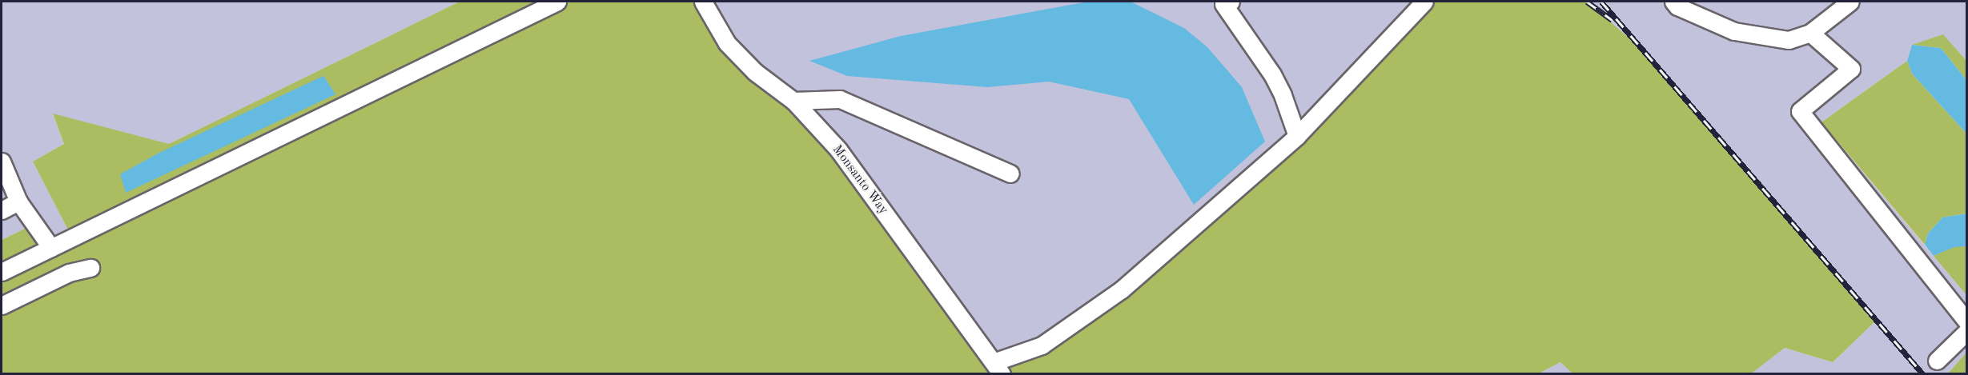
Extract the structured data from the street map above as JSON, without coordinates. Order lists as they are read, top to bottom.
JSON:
{
  "streets": {
    "street": ["Monsanto Way"]
  }
}
